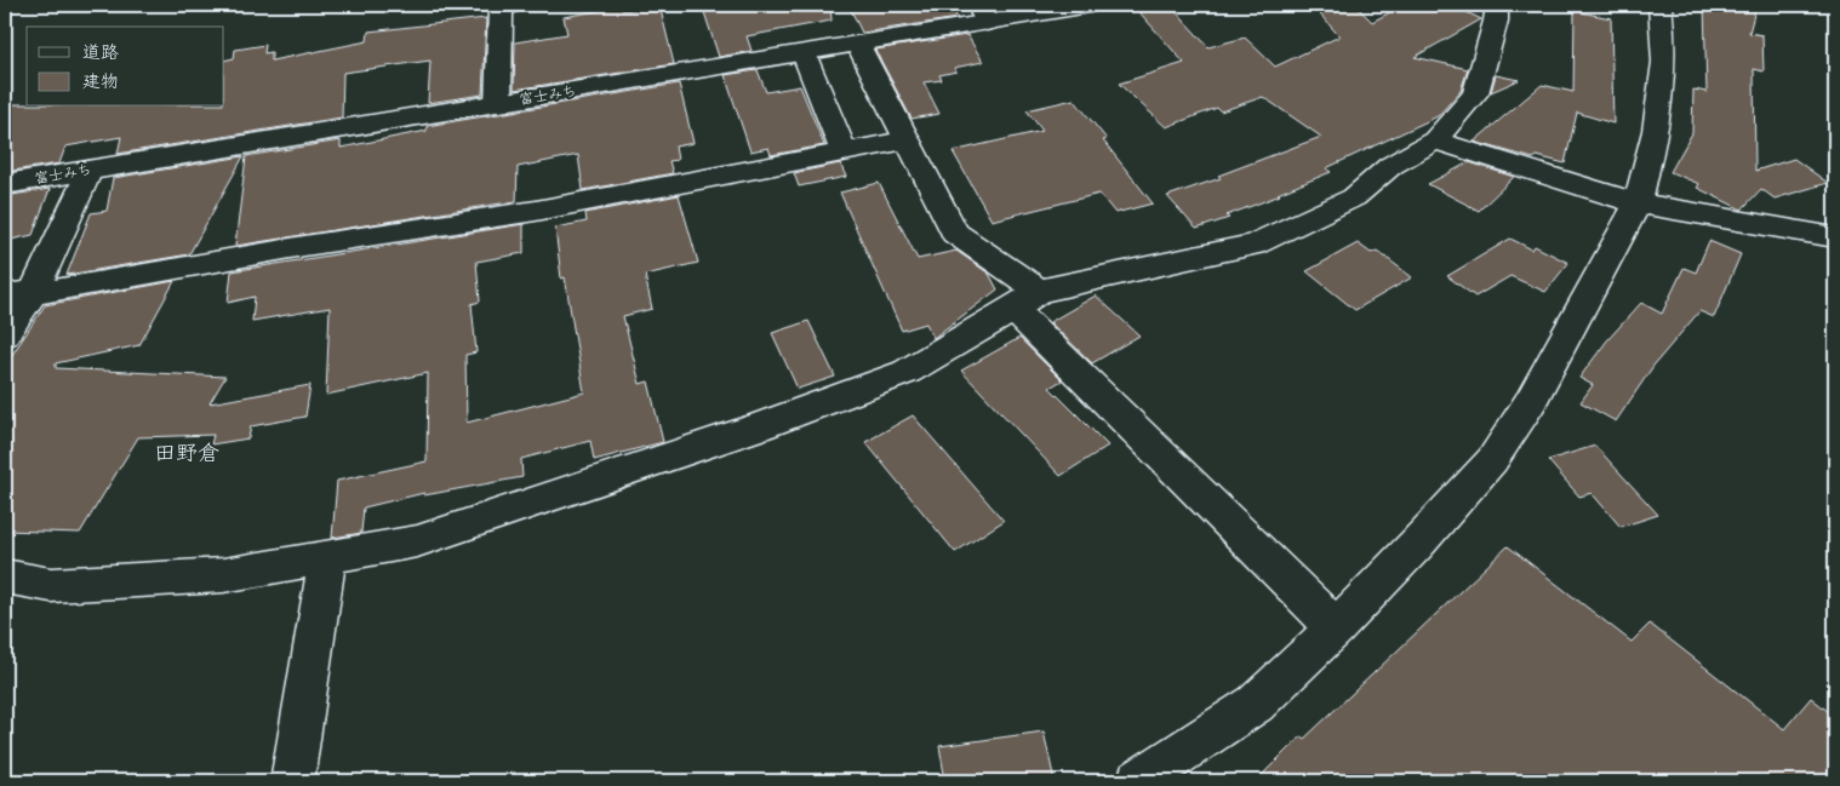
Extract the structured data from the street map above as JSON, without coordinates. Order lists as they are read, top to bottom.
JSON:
{
  "streets": {
    "main road": ["富士みち"]
  },
  "districts": ["田野倉"],
  "legend": ["道路", "建物"]
}
